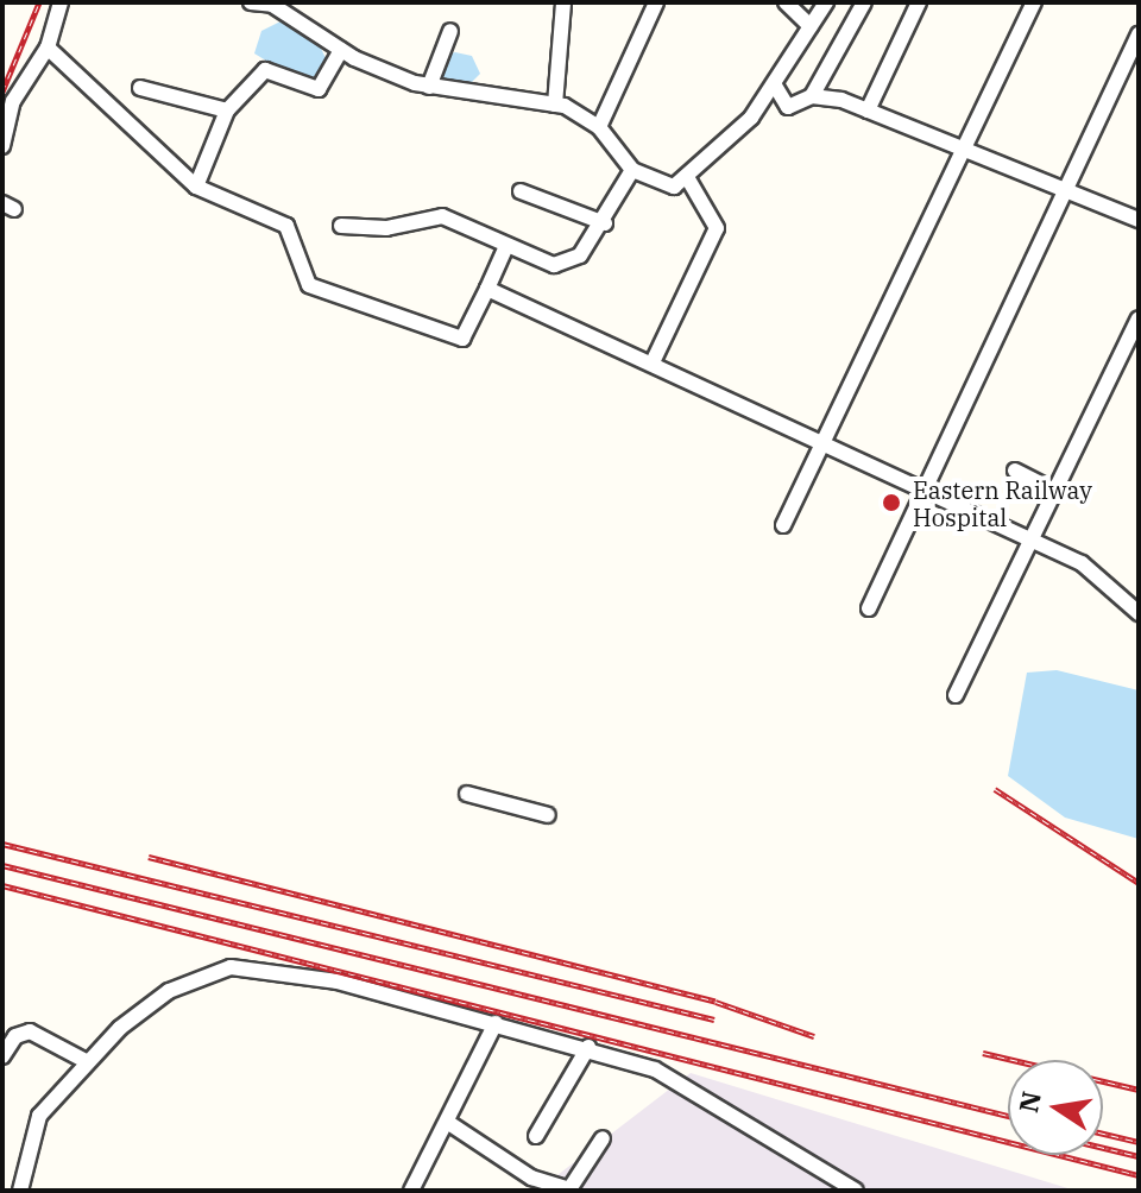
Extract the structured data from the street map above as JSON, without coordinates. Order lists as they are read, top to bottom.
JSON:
{
  "places": ["Eastern Railway Hospital"],
  "north": "left"
}
